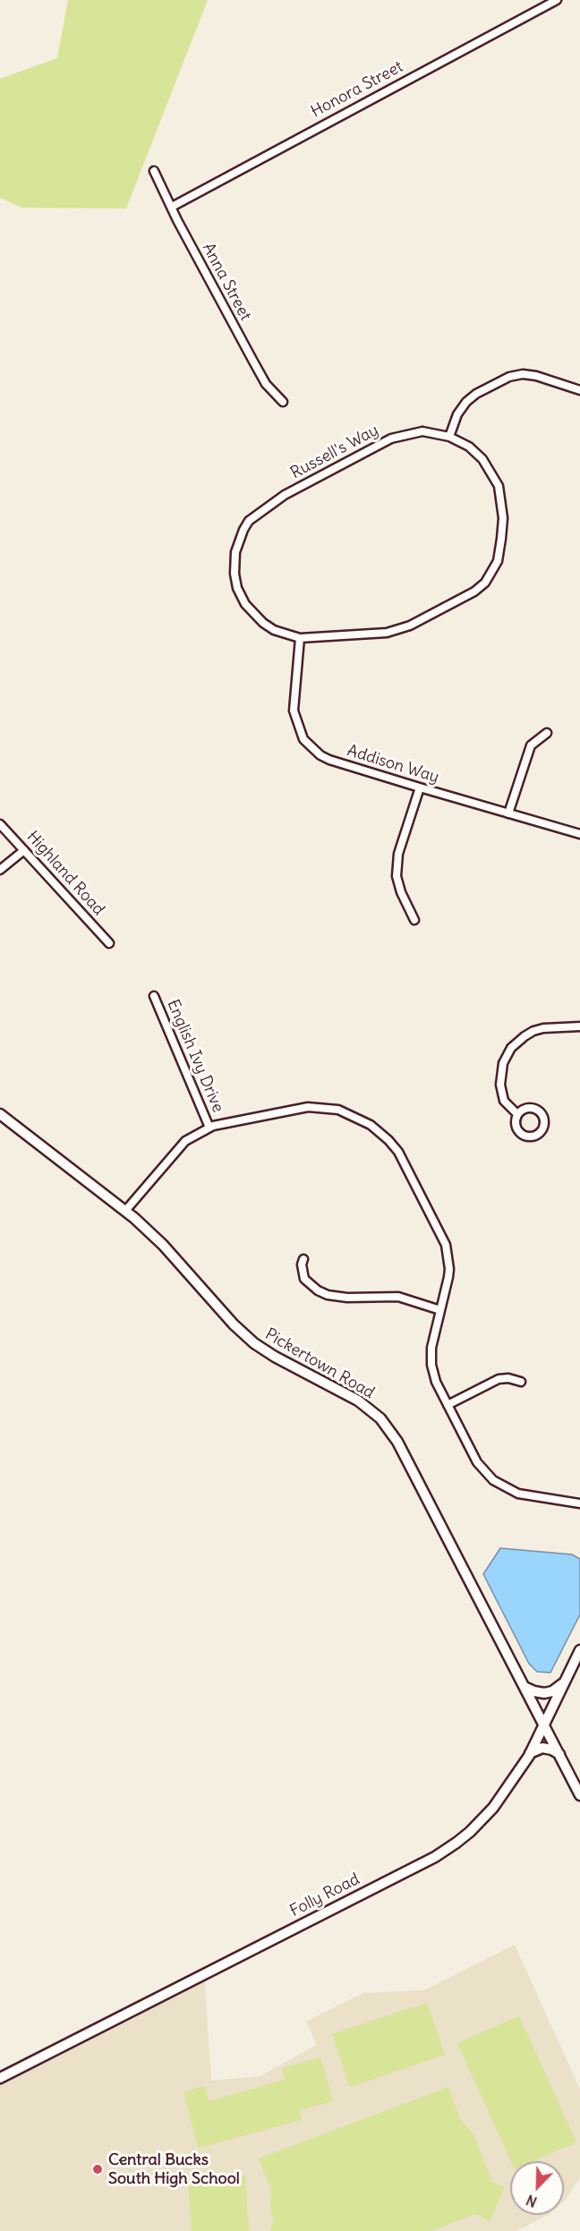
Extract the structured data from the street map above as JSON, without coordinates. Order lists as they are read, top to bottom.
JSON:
{
  "streets": {
    "street": [
      "Honora Street",
      "Anna Street",
      "Russell's Way",
      "Addison Way",
      "Highland Road",
      "English Ivy Drive",
      "Pickertown Road",
      "Folly Road"
    ]
  },
  "crossings": [
    ["Honora Street", "Anna Street"],
    ["Russell's Way", "Addison Way"],
    ["Pickertown Road", "Folly Road"]
  ],
  "places": ["Central Bucks South High School"],
  "north": "bottom left"
}
